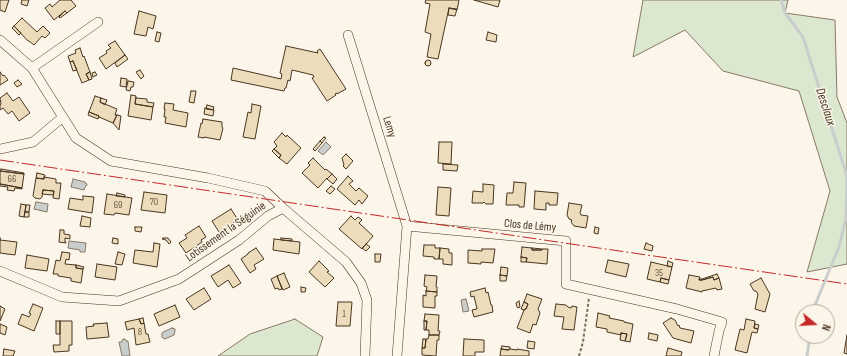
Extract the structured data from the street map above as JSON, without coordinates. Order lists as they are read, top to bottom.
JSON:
{
  "streets": {
    "street": ["Lemy", "Clos de Lémy", "Lotissement la Séguinie"]
  },
  "crossings": [
    ["Lemy", "Clos de Lémy"]
  ],
  "water": ["Desclaux"],
  "house_numbers": [
    "66",
    "70",
    "69",
    "35",
    "1",
    "8"
  ],
  "north": "right"
}
